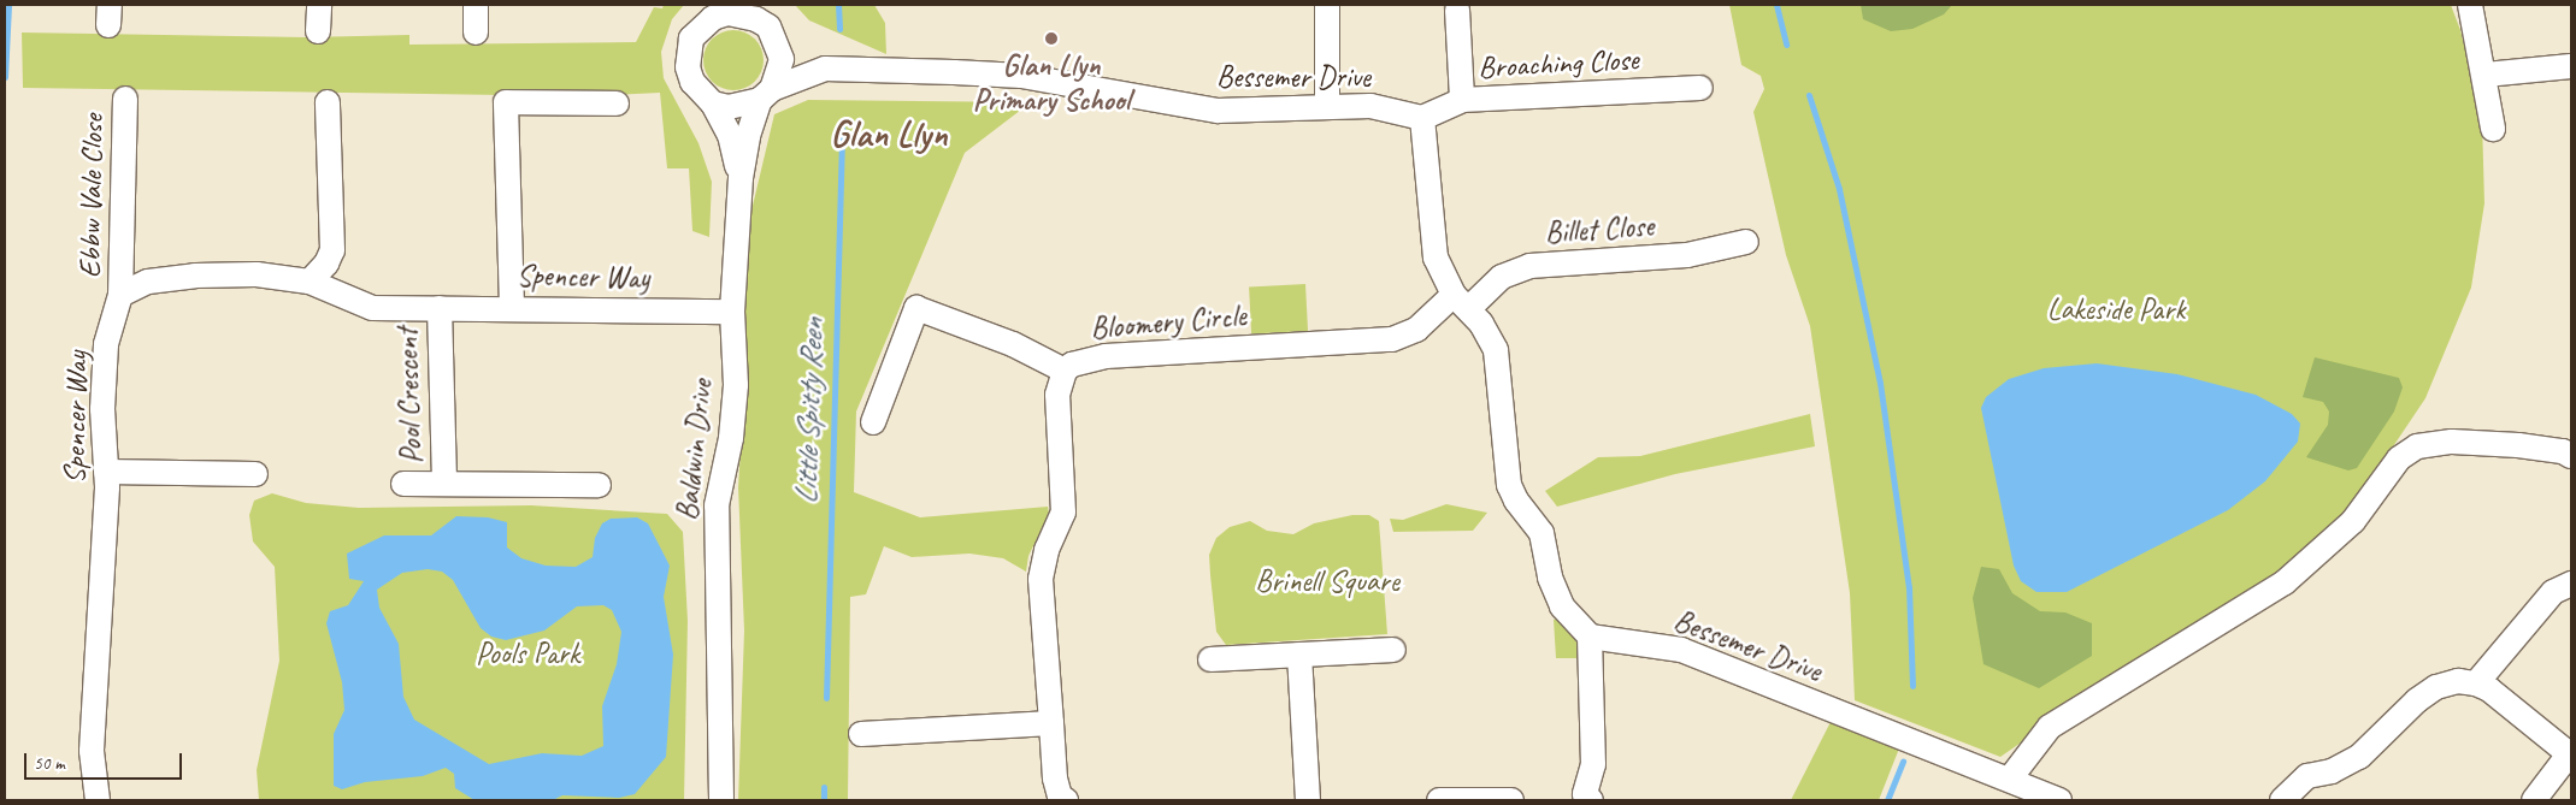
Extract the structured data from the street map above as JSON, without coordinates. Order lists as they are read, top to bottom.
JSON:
{
  "streets": {
    "street": [
      "Broaching Close",
      "Bessemer Drive",
      "Ebbw Vale Close",
      "Billet Close",
      "Spencer Way",
      "Bloomery Circle",
      "Pool Crescent",
      "Baldwin Drive"
    ]
  },
  "crossings": [
    ["Broaching Close", "Bessemer Drive"],
    ["Ebbw Vale Close", "Spencer Way"],
    ["Billet Close", "Bloomery Circle"],
    ["Spencer Way", "Pool Crescent"],
    ["Spencer Way", "Baldwin Drive"]
  ],
  "districts": ["Glan Llyn"],
  "water": ["Little Spitty Reen"],
  "parks": ["Lakeside Park", "Brinell Square", "Pools Park"],
  "places": ["Glan Llyn Primary School"],
  "scale_bar": "50 m"
}
